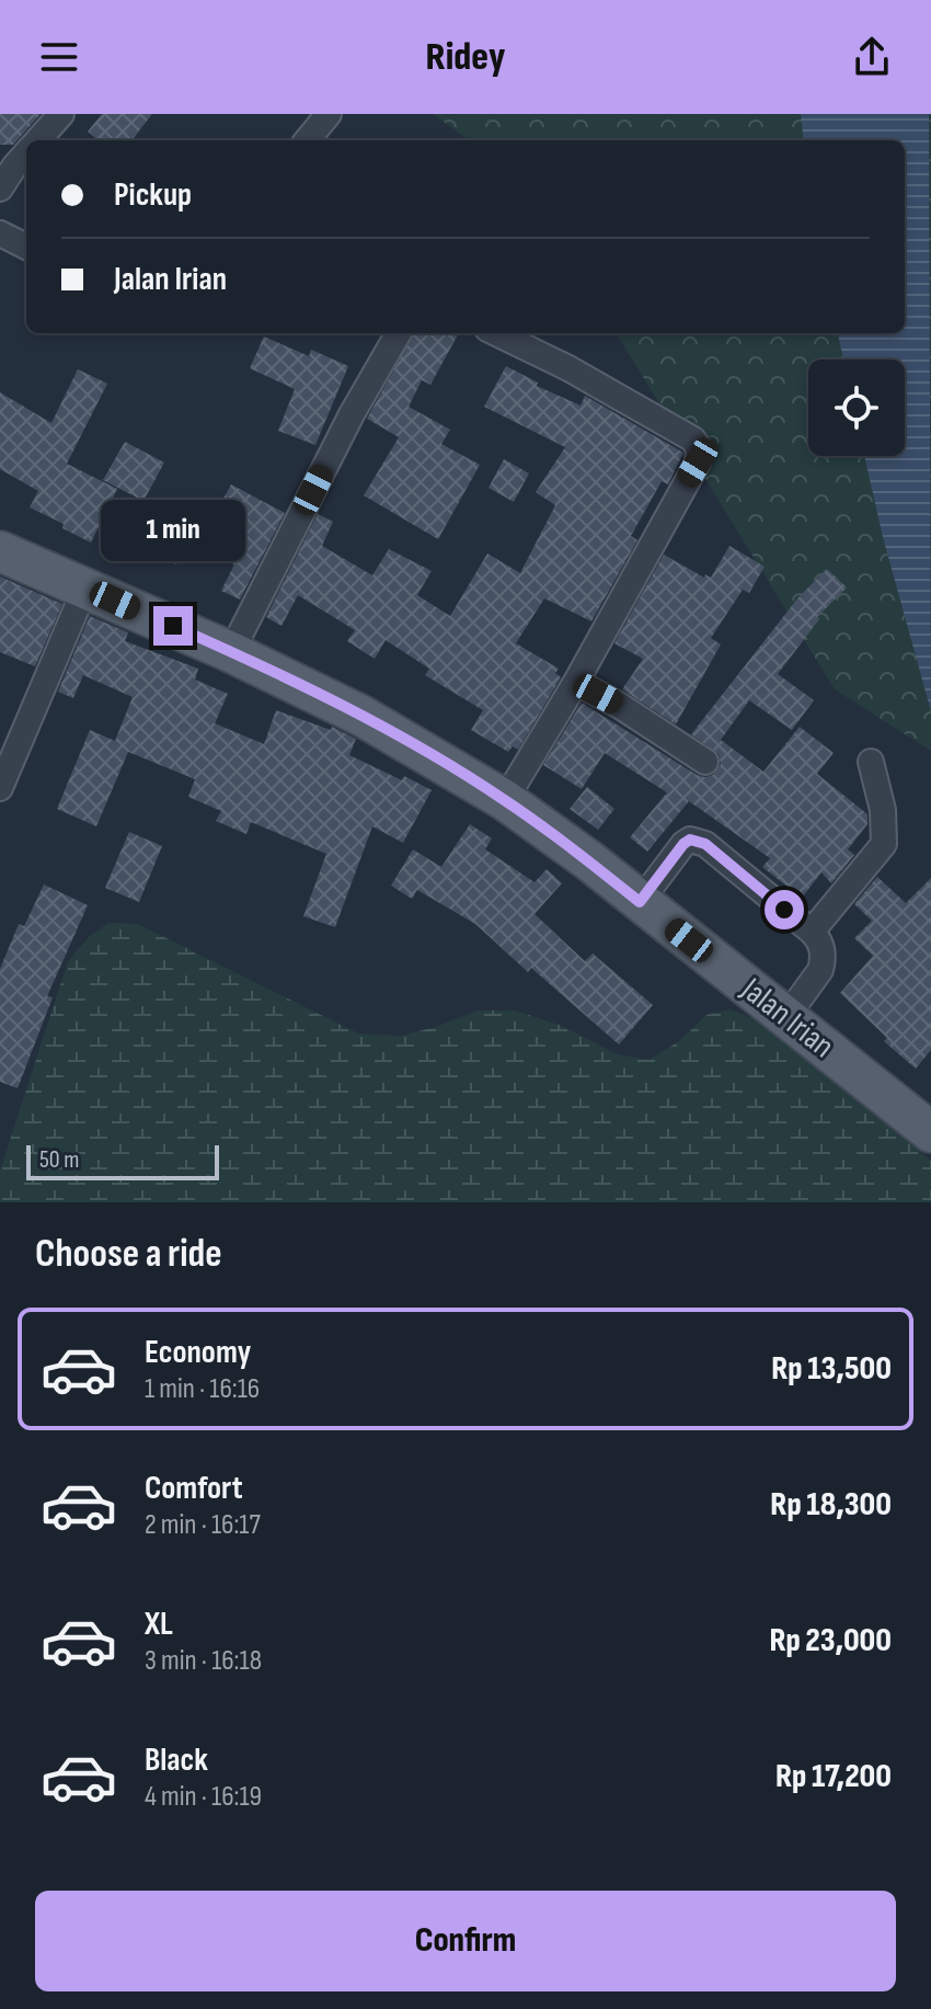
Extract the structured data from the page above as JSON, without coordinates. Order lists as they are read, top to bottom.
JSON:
{
  "streets": {
    "main road": ["Jalan Irian"]
  },
  "scale_bar": "50 m",
  "page": {
    "header": "Ridey",
    "banner": ["Pickup", "Jalan Irian"],
    "bubble": "1 min",
    "scale": "50 m",
    "heading": "Choose a ride",
    "list": [
      {
        "name": "Economy",
        "note": "1 min · 16:16",
        "value": "Rp 13,500"
      },
      {
        "name": "Comfort",
        "note": "2 min · 16:17",
        "value": "Rp 18,300"
      },
      {
        "name": "XL",
        "note": "3 min · 16:18",
        "value": "Rp 23,000"
      },
      {
        "name": "Black",
        "note": "4 min · 16:19",
        "value": "Rp 17,200"
      }
    ],
    "buttons": "Confirm"
  }
}
